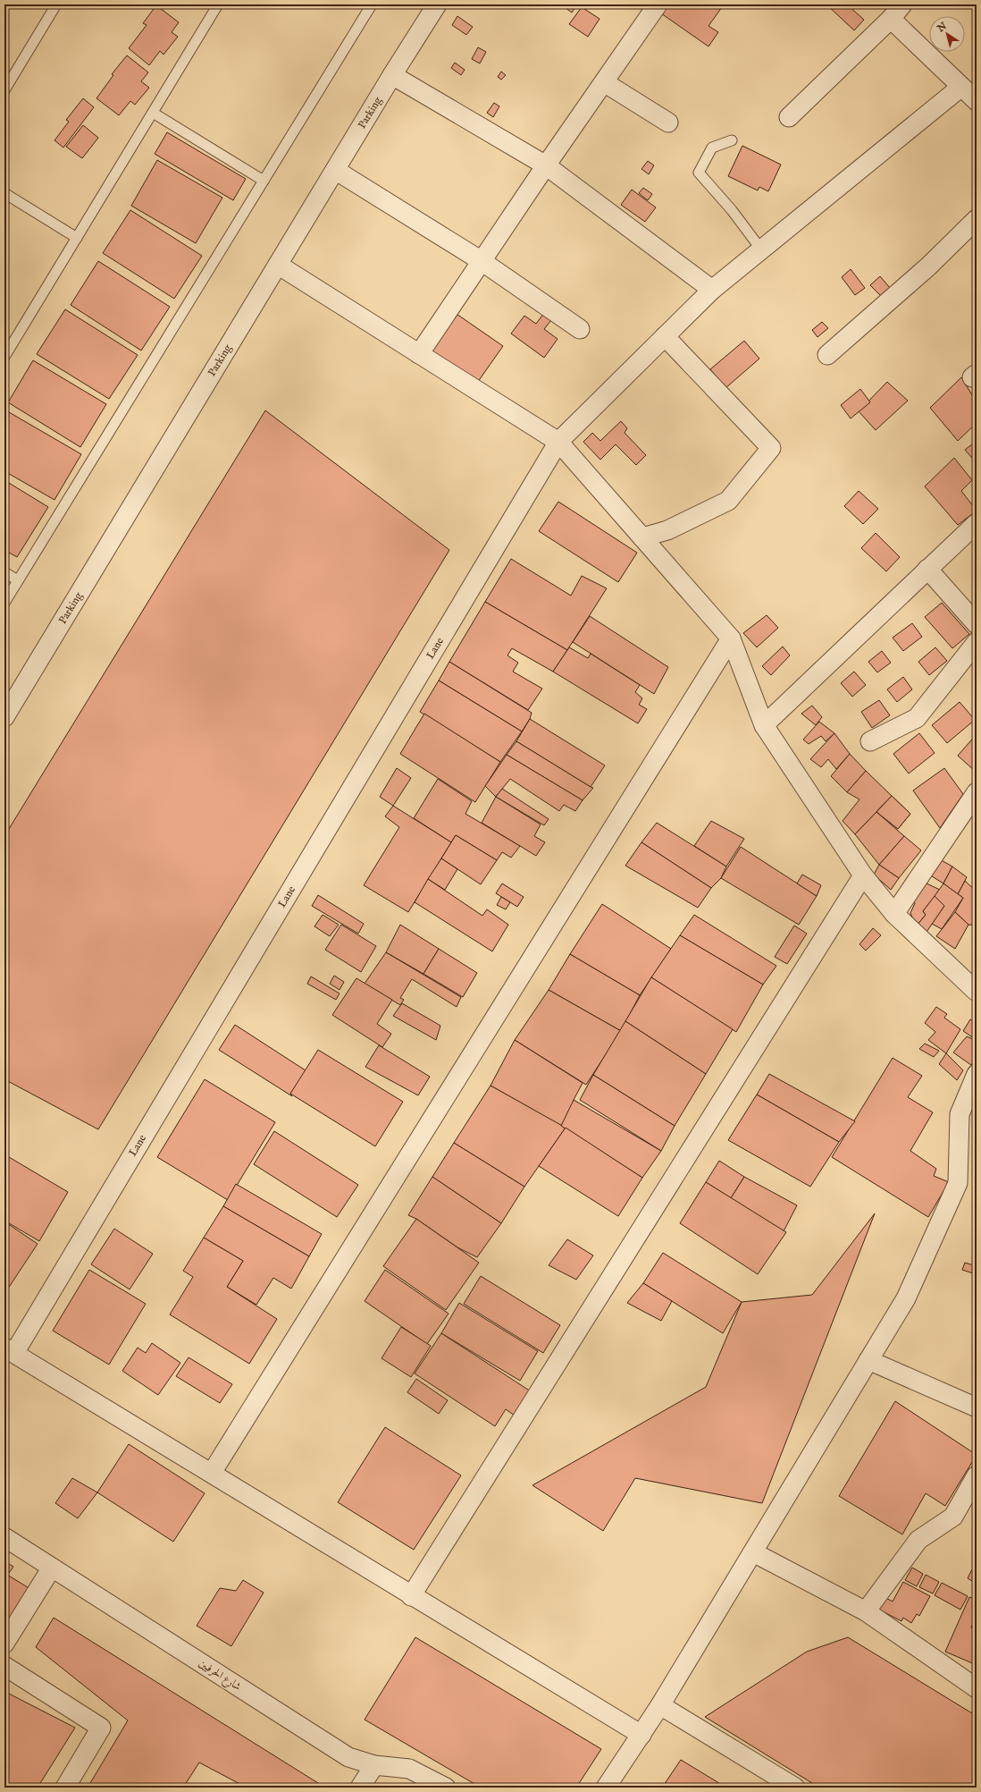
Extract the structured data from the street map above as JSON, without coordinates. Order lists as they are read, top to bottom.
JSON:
{
  "streets": {
    "street": ["Parking", "Lane", "شارع الحرفيين"]
  },
  "north": "top left"
}
